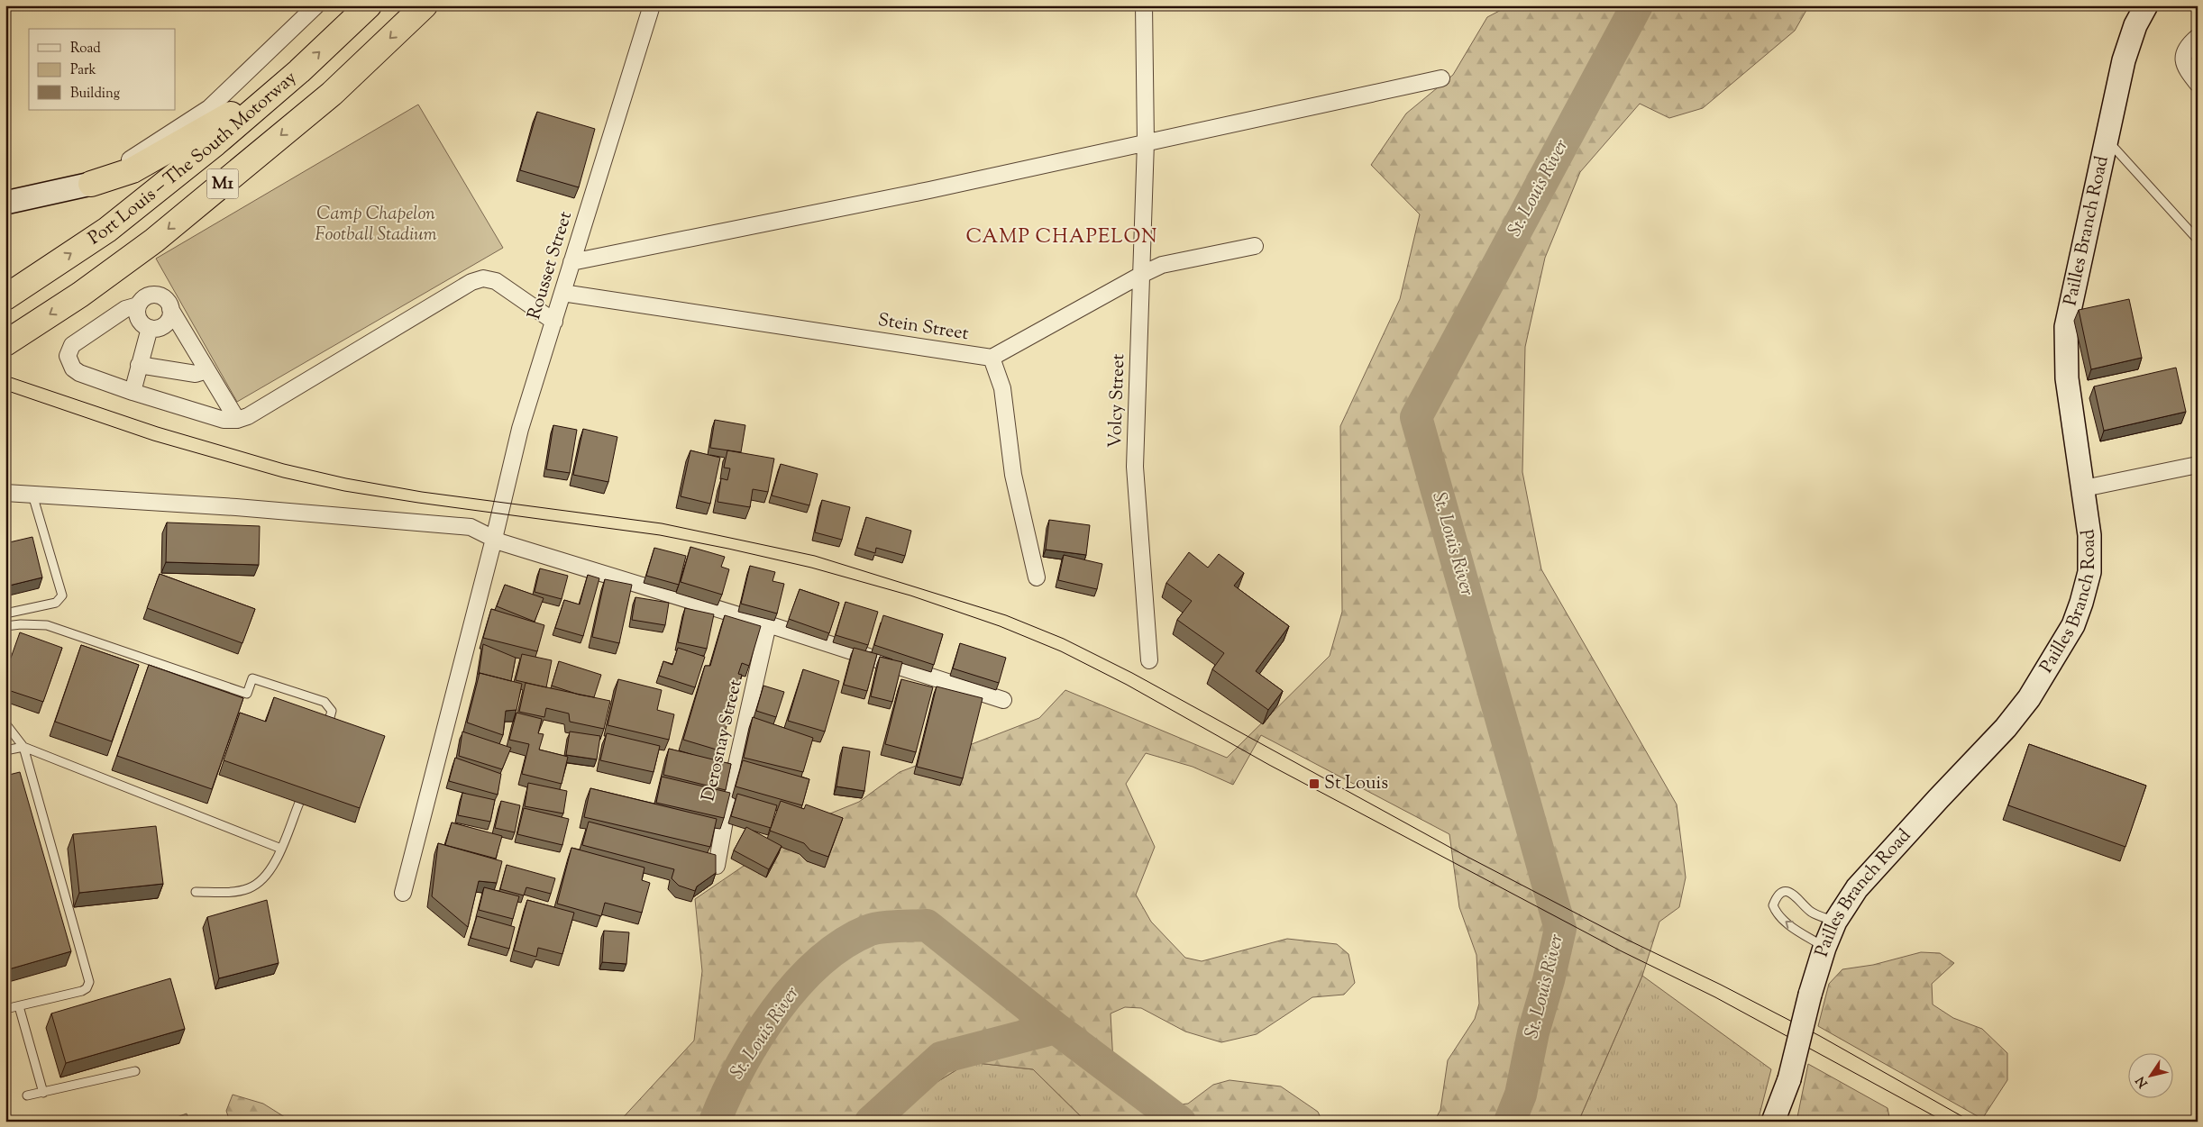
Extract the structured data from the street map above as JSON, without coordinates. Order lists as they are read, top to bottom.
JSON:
{
  "streets": {
    "highway": ["Port Louis – The South Motorway", "M1"],
    "main road": ["Pailles Branch Road"],
    "street": [
      "Rousset Street",
      "Stein Street",
      "Volcy Street",
      "Derosnay Street"
    ]
  },
  "crossings": [
    ["Rousset Street", "Stein Street"]
  ],
  "districts": ["CAMP CHAPELON"],
  "water": ["St. Louis River"],
  "parks": ["Camp Chapelon Football Stadium"],
  "places": {
    "transit": ["St Louis"]
  },
  "legend": ["Road", "Park", "Building"],
  "north": "bottom left"
}
